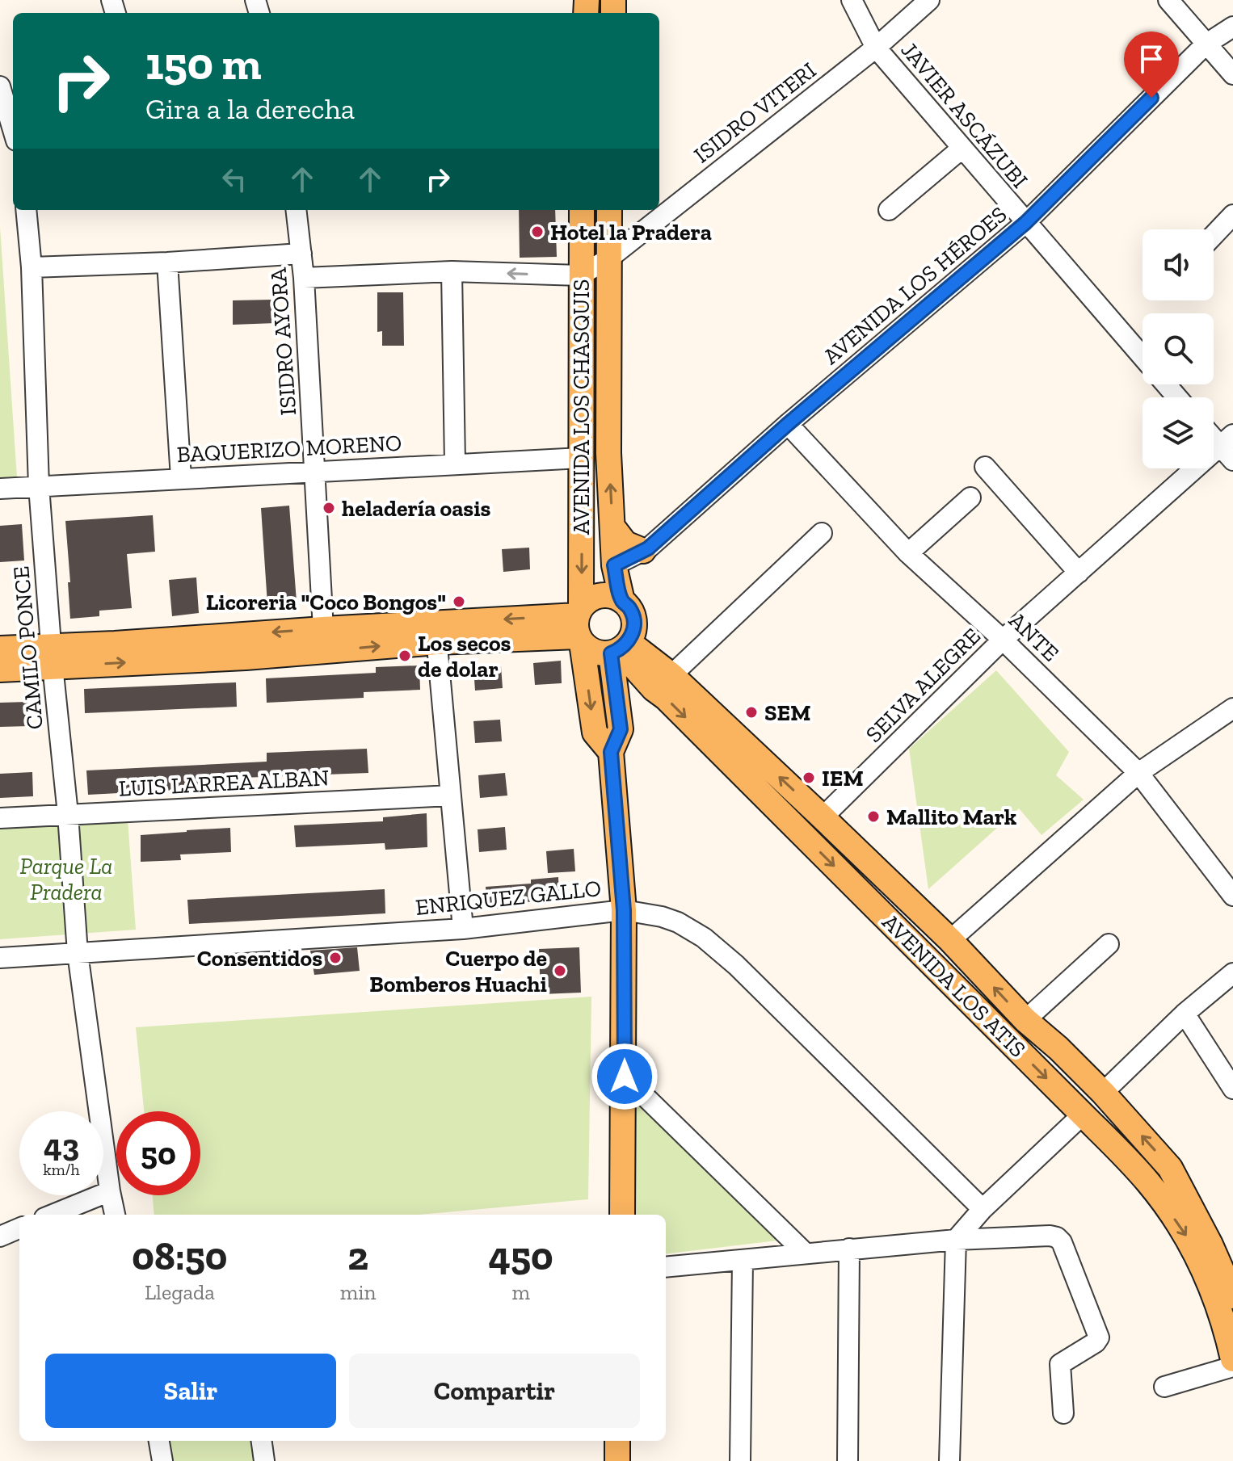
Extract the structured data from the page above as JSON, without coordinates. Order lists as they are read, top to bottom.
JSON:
{
  "streets": {
    "main road": ["AVENIDA LOS CHASQUIS", "AVENIDA LOS ATIS"],
    "street": [
      "ISIDRO VITERI",
      "JAVIER ASCÁZUBI",
      "AVENIDA LOS HÉROES",
      "ISIDRO AYORA",
      "BAQUERIZO MORENO",
      "ANTE",
      "CAMILO PONCE",
      "SELVA ALEGRE",
      "LUIS LARREA ALBAN",
      "ENRIQUEZ GALLO"
    ]
  },
  "crossings": [
    ["ISIDRO VITERI", "JAVIER ASCÁZUBI"],
    ["ISIDRO VITERI", "AVENIDA LOS CHASQUIS"],
    ["JAVIER ASCÁZUBI", "AVENIDA LOS HÉROES"],
    ["AVENIDA LOS HÉROES", "AVENIDA LOS CHASQUIS"],
    ["AVENIDA LOS HÉROES", "ANTE"],
    ["ISIDRO AYORA", "BAQUERIZO MORENO"],
    ["AVENIDA LOS CHASQUIS", "BAQUERIZO MORENO"],
    ["AVENIDA LOS CHASQUIS", "ENRIQUEZ GALLO"],
    ["AVENIDA LOS CHASQUIS", "AVENIDA LOS ATIS"],
    ["BAQUERIZO MORENO", "CAMILO PONCE"],
    ["ANTE", "SELVA ALEGRE"],
    ["CAMILO PONCE", "LUIS LARREA ALBAN"],
    ["CAMILO PONCE", "ENRIQUEZ GALLO"],
    ["SELVA ALEGRE", "AVENIDA LOS ATIS"]
  ],
  "parks": ["Parque La Pradera"],
  "places": [
    "Hotel la Pradera",
    "heladería oasis",
    "Licoreria \"Coco Bongos\"",
    "Los secos de dolar",
    "SEM",
    "IEM",
    "Mallito Mark",
    "Consentidos",
    "Cuerpo de Bomberos Huachi"
  ],
  "page": {
    "turn": ["150 m", "Gira a la derecha"],
    "speed": "43 km/h",
    "limit": "50",
    "eta": [
      "08:50",
      "Llegada",
      "2",
      "min",
      "450",
      "m"
    ],
    "buttons": ["Salir", "Compartir"]
  }
}
